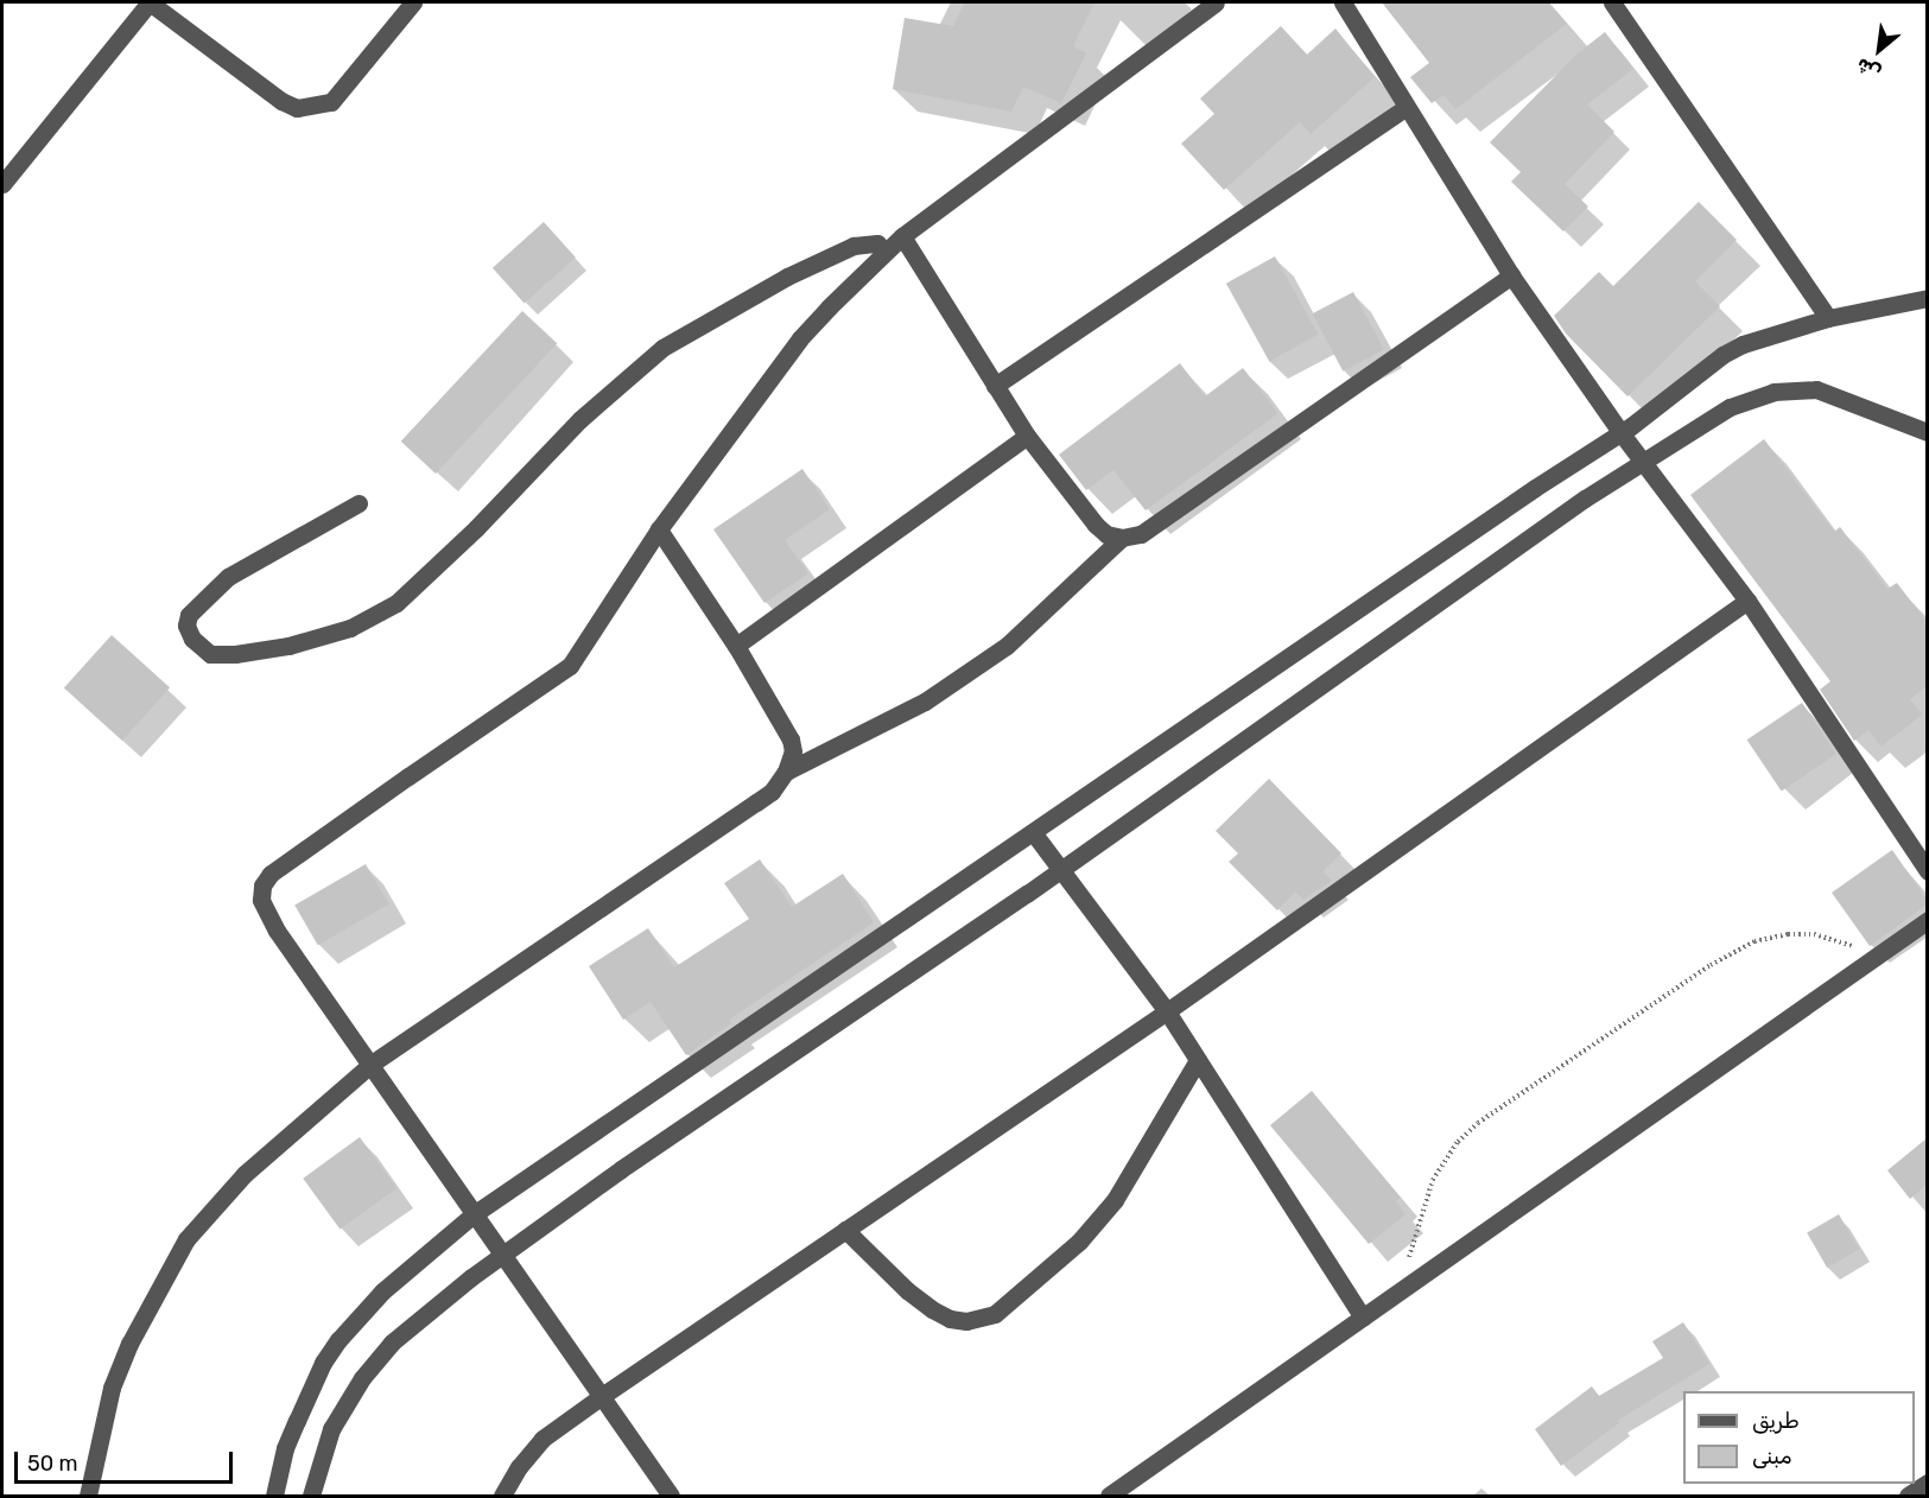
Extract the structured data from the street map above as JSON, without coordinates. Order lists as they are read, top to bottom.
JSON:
{
  "legend": ["طريق", "مبنى"],
  "scale_bar": "50 m",
  "north": "bottom left"
}
